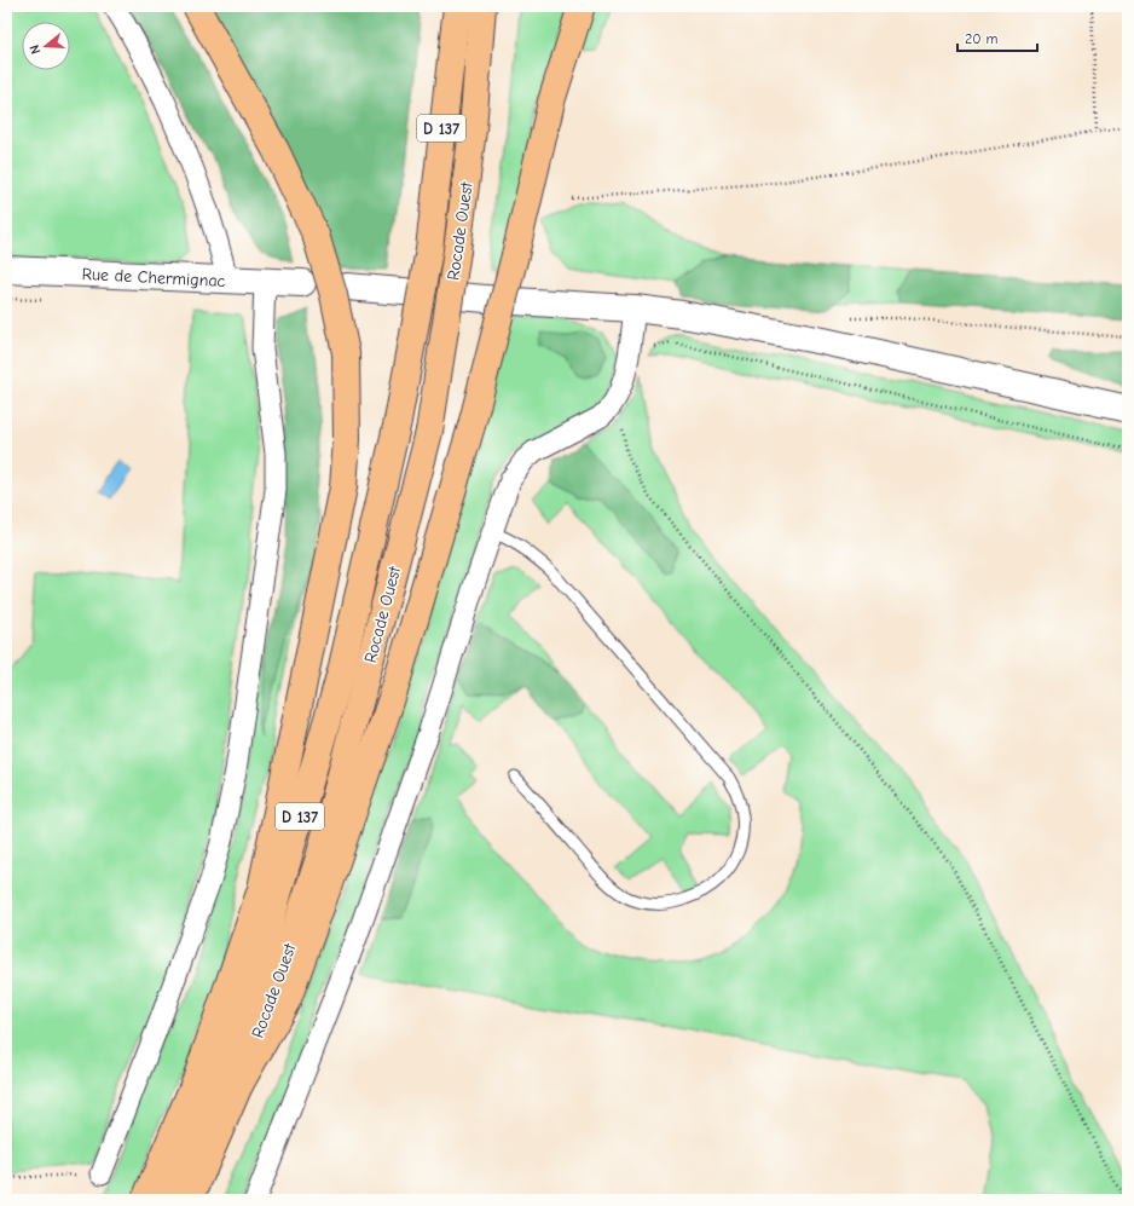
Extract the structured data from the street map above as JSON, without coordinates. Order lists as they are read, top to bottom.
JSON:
{
  "streets": {
    "main road": ["D 137", "Rocade Ouest"],
    "street": ["Rue de Chermignac"]
  },
  "scale_bar": "20 m",
  "north": "left"
}
